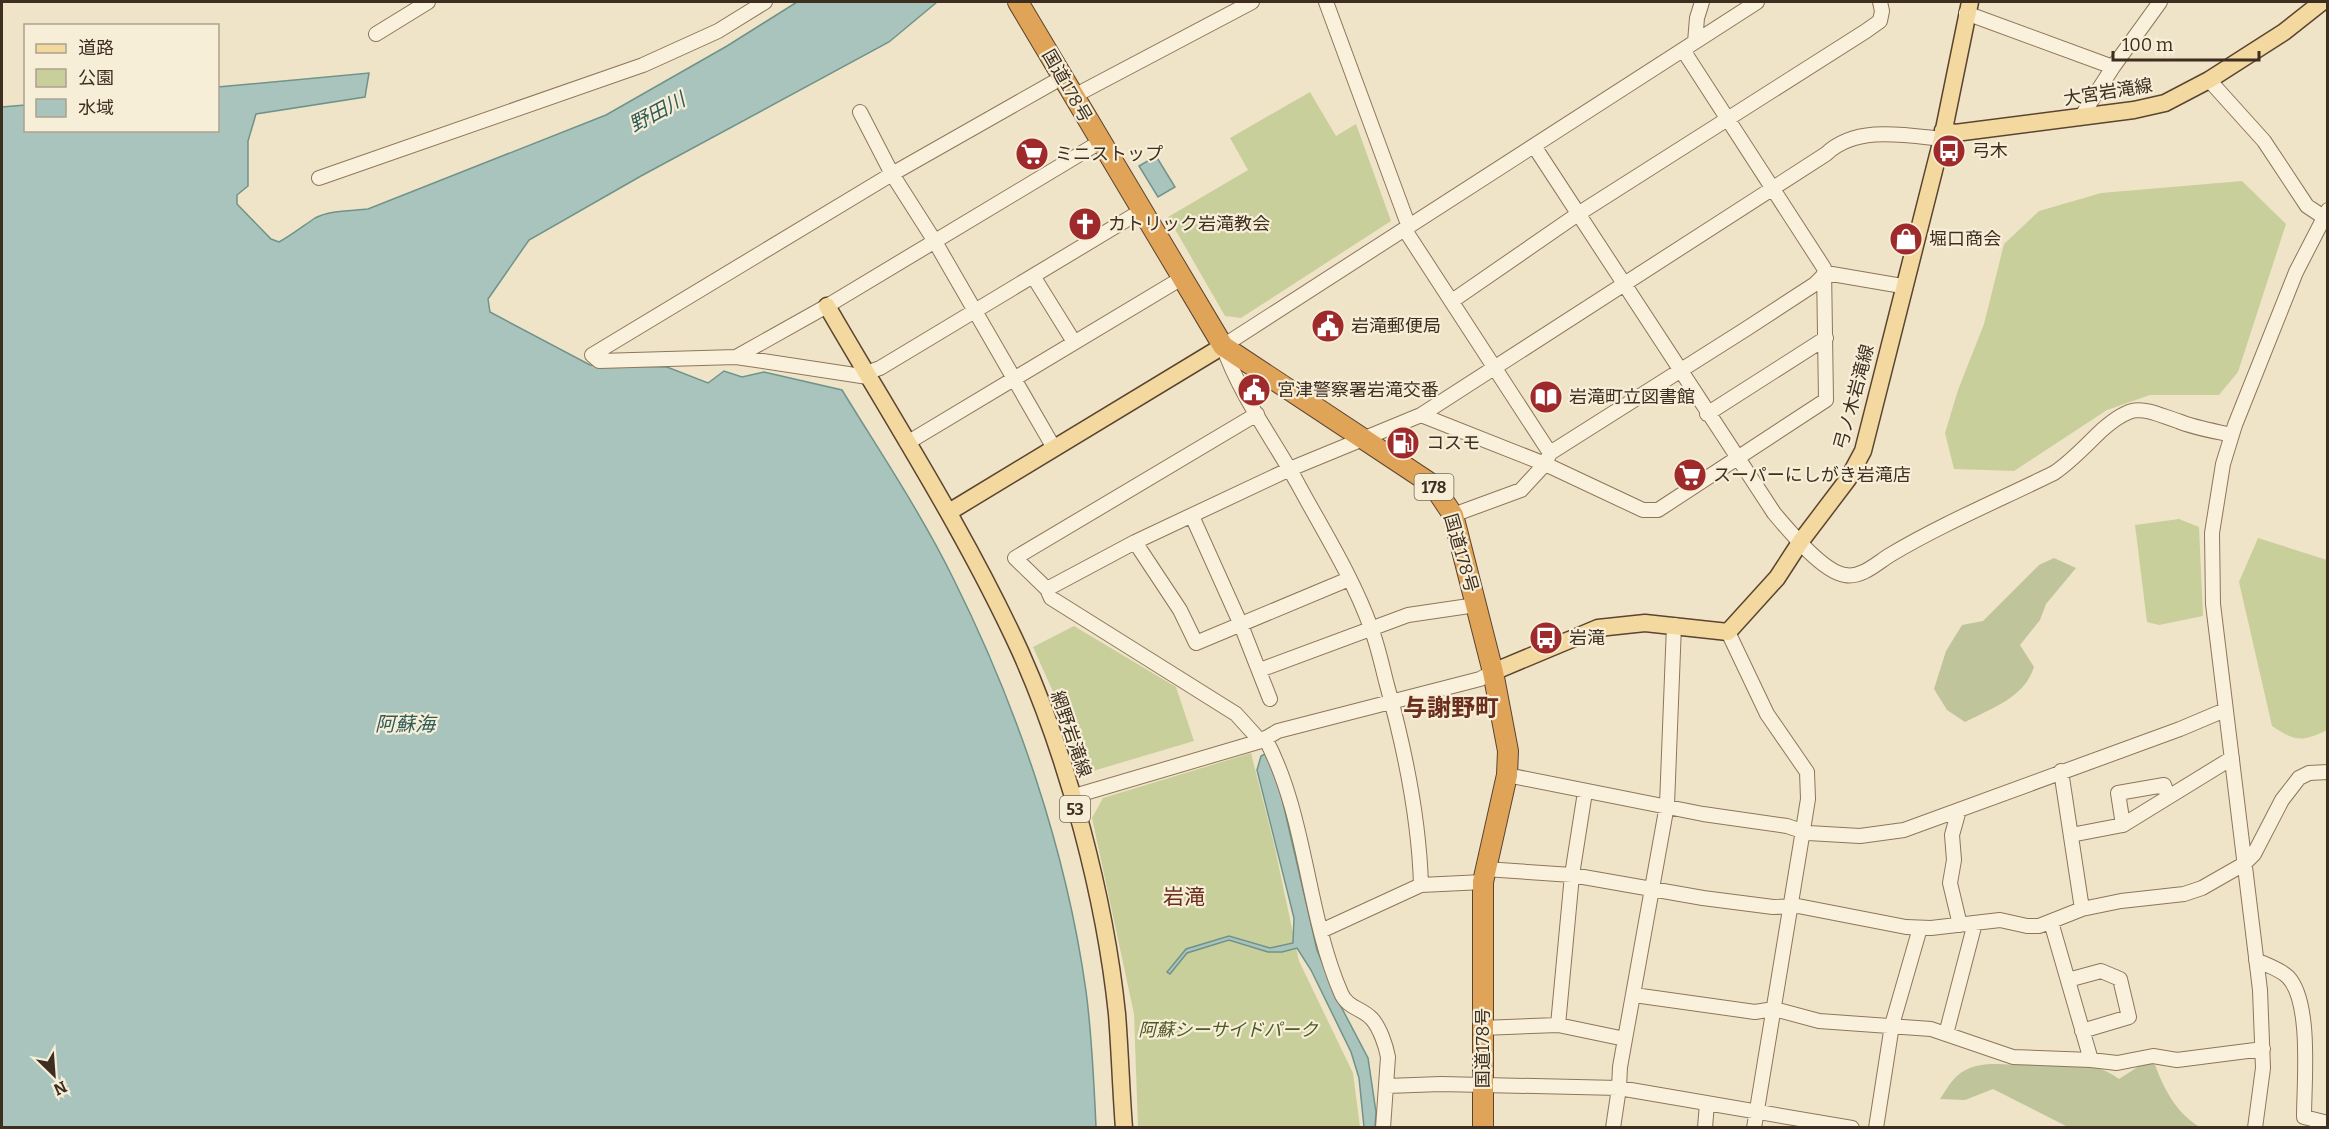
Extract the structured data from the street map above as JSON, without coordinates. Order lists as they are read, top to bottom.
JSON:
{
  "streets": {
    "highway": ["国道178号", "178"],
    "main road": [
      "大宮岩滝線",
      "弓ノ木岩滝線",
      "網野岩滝線",
      "53"
    ]
  },
  "crossings": [
    ["大宮岩滝線", "弓ノ木岩滝線"]
  ],
  "districts": ["与謝野町", "岩滝"],
  "water": ["野田川", "阿蘇海"],
  "parks": ["阿蘇シーサイドパーク"],
  "places": {
    "bus stop": ["弓木", "岩滝"],
    "supermarket": ["ミニストップ", "スーパーにしがき岩滝店"],
    "church": ["カトリック岩滝教会"],
    "shop": ["堀口商会"],
    "public building": ["岩滝郵便局", "宮津警察署岩滝交番"],
    "library": ["岩滝町立図書館"],
    "fuel station": ["コスモ"]
  },
  "legend": ["道路", "公園", "水域"],
  "scale_bar": "100 m",
  "north": "bottom right"
}
